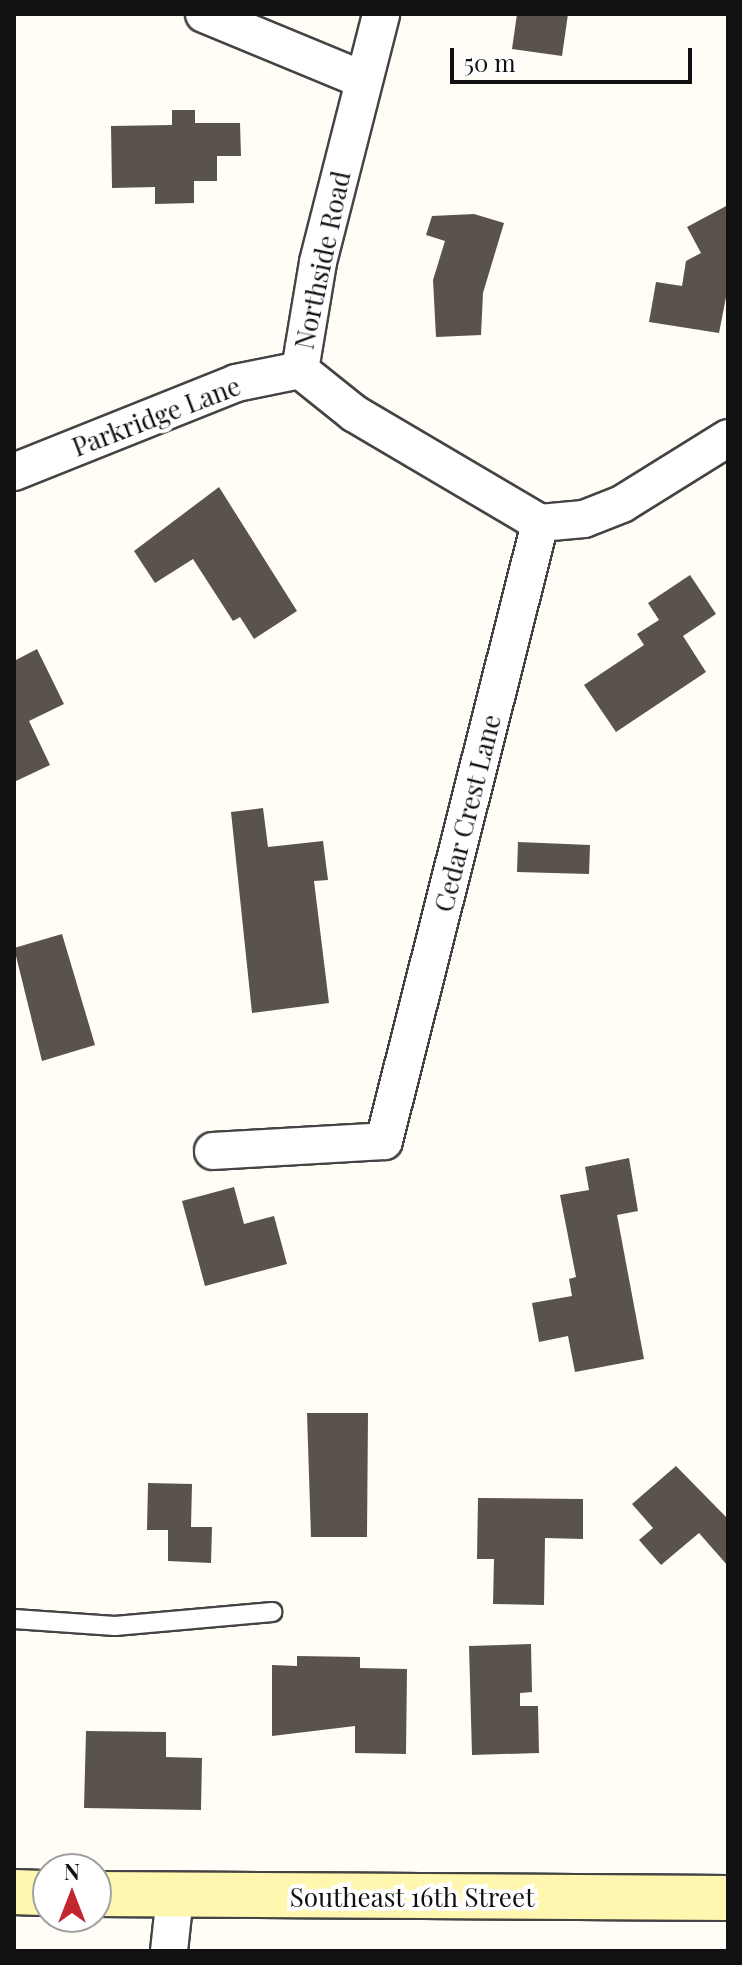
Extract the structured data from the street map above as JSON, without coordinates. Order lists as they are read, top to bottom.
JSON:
{
  "streets": {
    "street": [
      "Northside Road",
      "Parkridge Lane",
      "Cedar Crest Lane",
      "Southeast 16th Street"
    ]
  },
  "crossings": [
    ["Northside Road", "Parkridge Lane"],
    ["Northside Road", "Cedar Crest Lane"]
  ],
  "scale_bar": "50 m",
  "north": "top"
}
